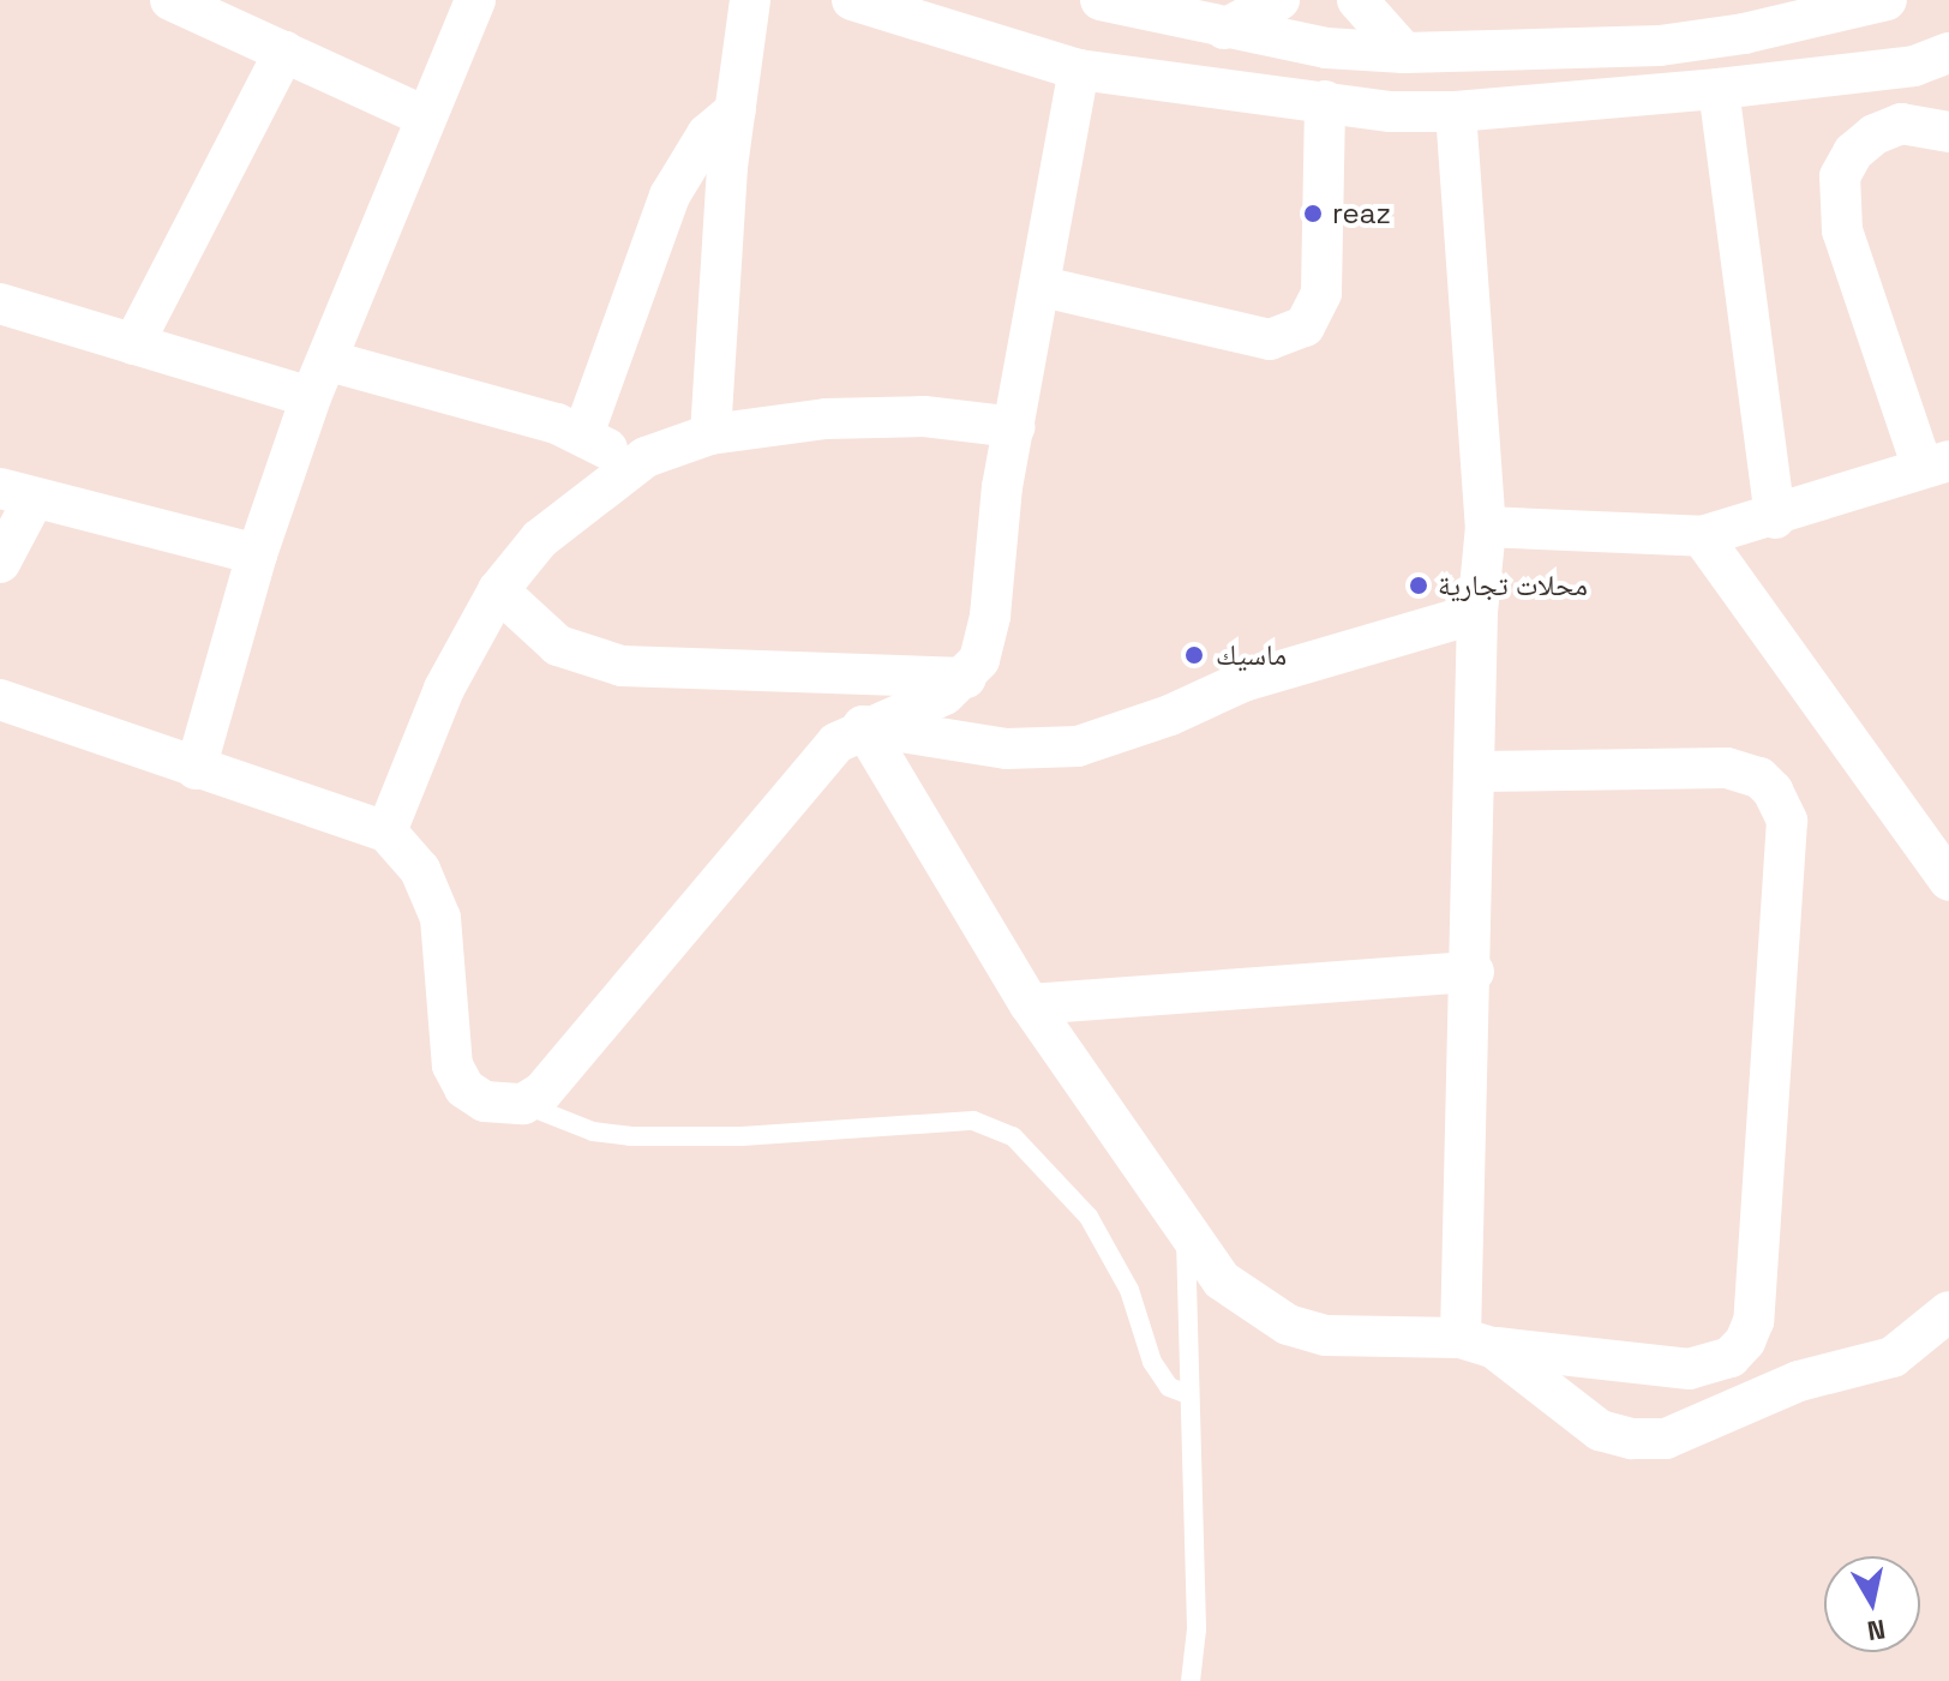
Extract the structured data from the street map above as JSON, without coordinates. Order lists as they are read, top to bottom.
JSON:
{
  "places": ["reaz", "محلات تجارية", "ماسيك"],
  "north": "bottom"
}
